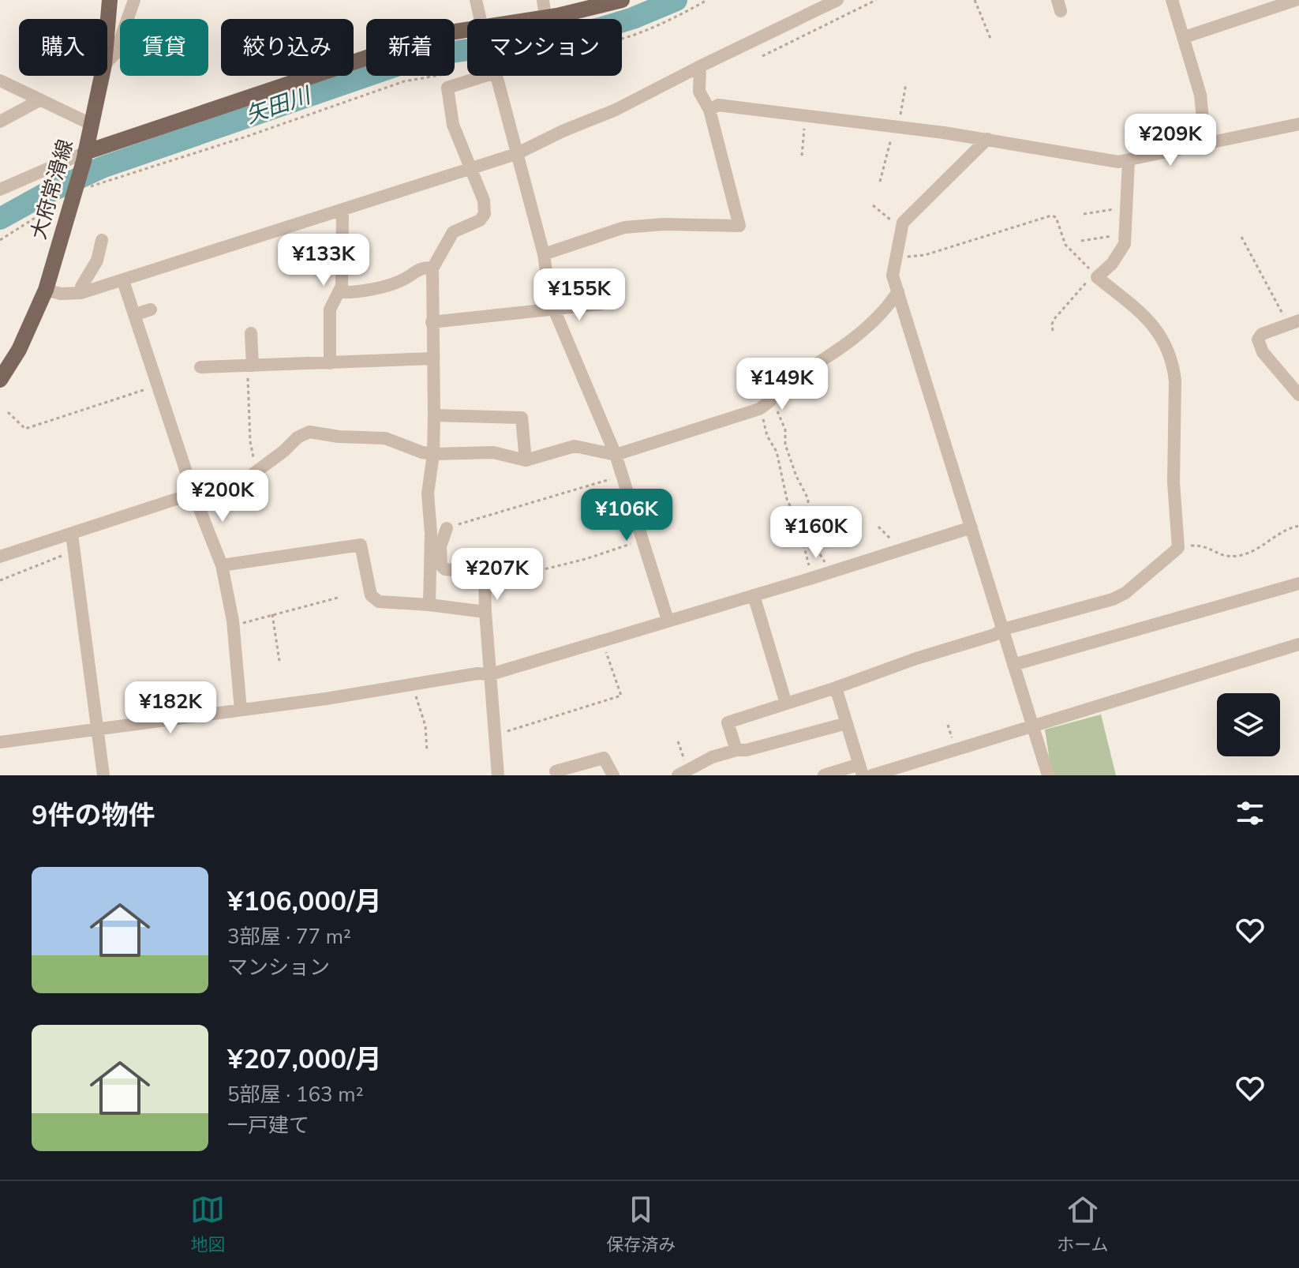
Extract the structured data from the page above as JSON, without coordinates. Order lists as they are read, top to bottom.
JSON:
{
  "streets": {
    "main road": ["大府常滑線"]
  },
  "water": ["矢田川"],
  "page": {
    "chip": [
      "購入",
      "賃貸",
      "絞り込み",
      "新着",
      "マンション"
    ],
    "price": [
      "¥209K",
      "¥133K",
      "¥155K",
      "¥149K",
      "¥200K",
      "¥106K",
      "¥160K",
      "¥207K",
      "¥182K"
    ],
    "heading": "9件の物件",
    "list": [
      {
        "name": "¥106,000/月",
        "note": "3部屋 · 77 m² · マンション"
      },
      {
        "name": "¥207,000/月",
        "note": "5部屋 · 163 m² · 一戸建て"
      }
    ],
    "tabs": ["地図", "保存済み", "ホーム"]
  }
}
